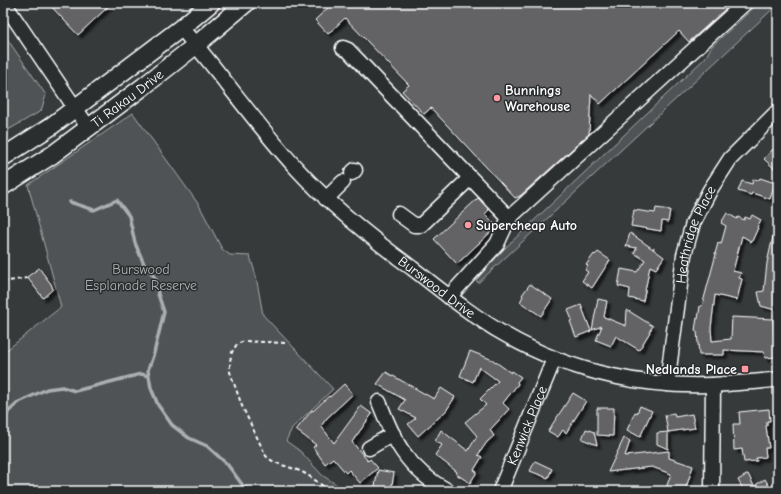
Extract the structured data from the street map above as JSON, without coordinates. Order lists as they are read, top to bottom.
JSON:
{
  "streets": {
    "main road": ["Ti Rakau Drive"],
    "street": ["Heathridge Place", "Burswood Drive", "Kenwick Place"]
  },
  "crossings": [
    ["Ti Rakau Drive", "Burswood Drive"],
    ["Heathridge Place", "Burswood Drive"],
    ["Burswood Drive", "Kenwick Place"]
  ],
  "parks": ["Burswood Esplanade Reserve"],
  "places": {
    "other": ["Bunnings Warehouse", "Supercheap Auto"],
    "transit": ["Nedlands Place"]
  }
}
